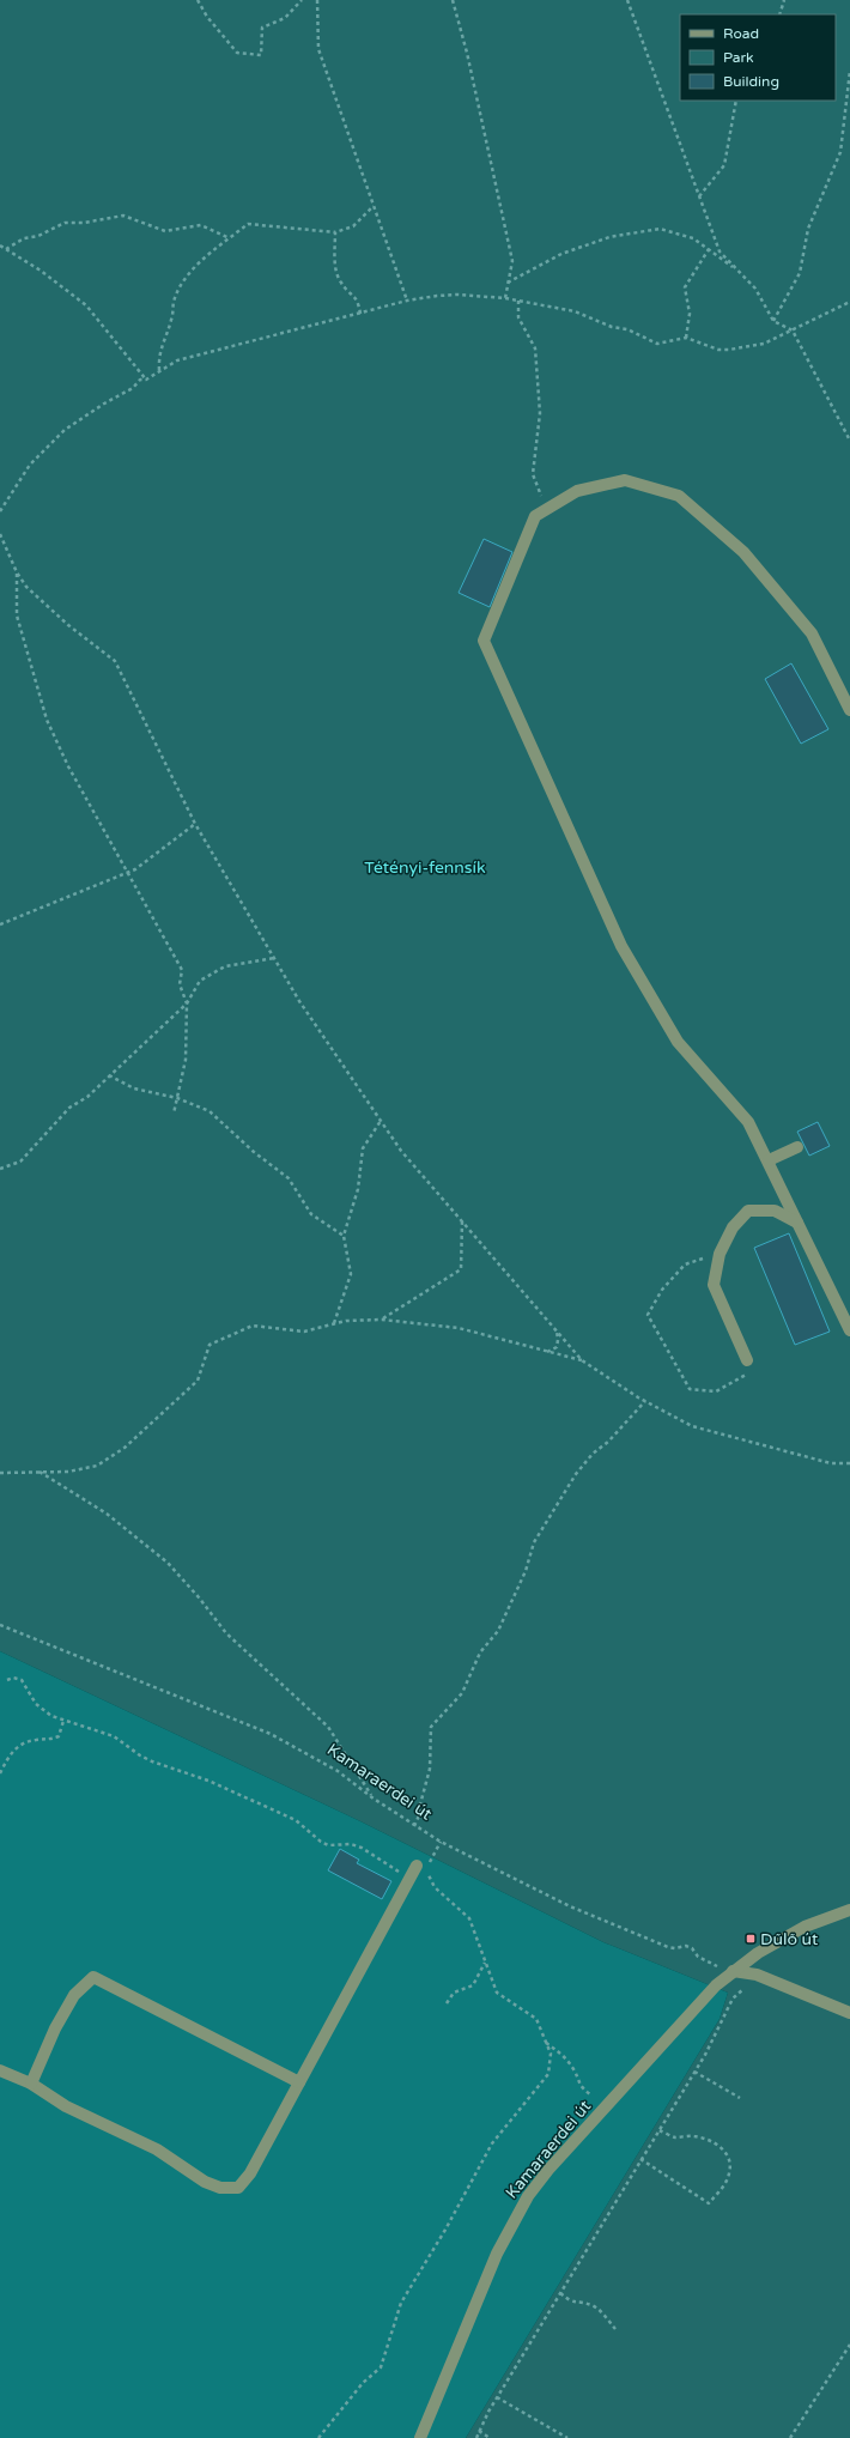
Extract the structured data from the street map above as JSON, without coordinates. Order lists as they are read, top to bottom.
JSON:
{
  "streets": {
    "street": ["Kamaraerdei út"]
  },
  "parks": ["Tétényi-fennsík"],
  "places": {
    "transit": ["Dűlő út"]
  },
  "legend": ["Road", "Park", "Building"]
}
